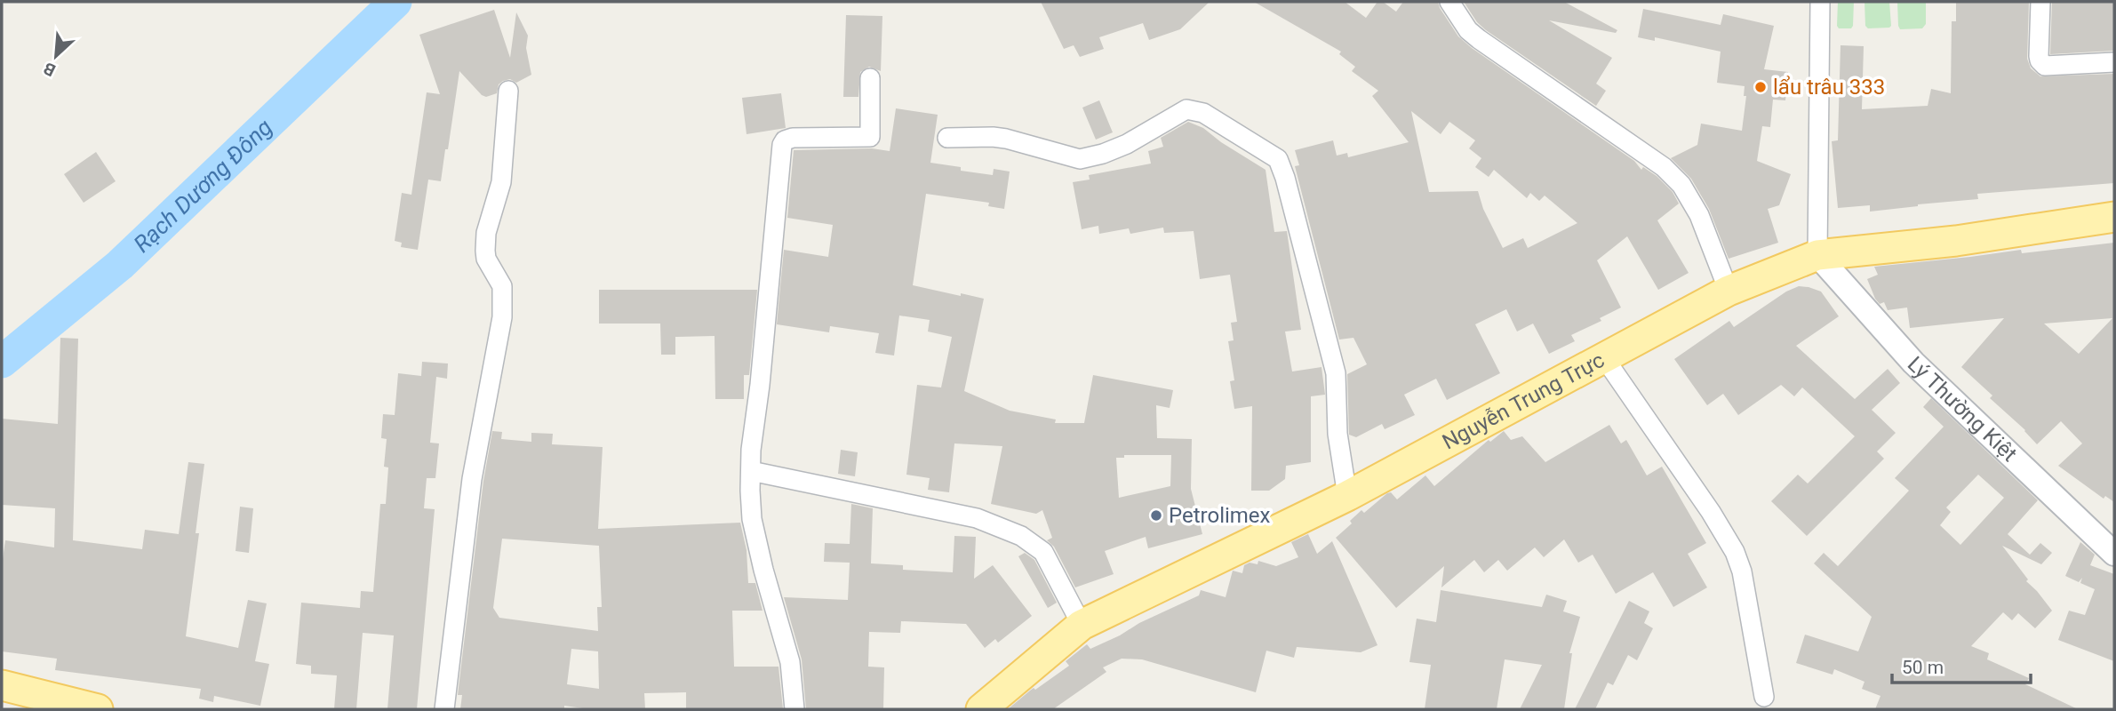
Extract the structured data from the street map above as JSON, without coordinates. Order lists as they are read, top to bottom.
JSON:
{
  "streets": {
    "main road": ["Nguyễn Trung Trực"],
    "street": ["Lý Thường Kiệt"]
  },
  "crossings": [
    ["Nguyễn Trung Trực", "Lý Thường Kiệt"]
  ],
  "water": ["Rạch Dương Đông"],
  "places": ["lẩu trâu 333", "Petrolimex"],
  "scale_bar": "50 m",
  "north": "bottom left"
}
